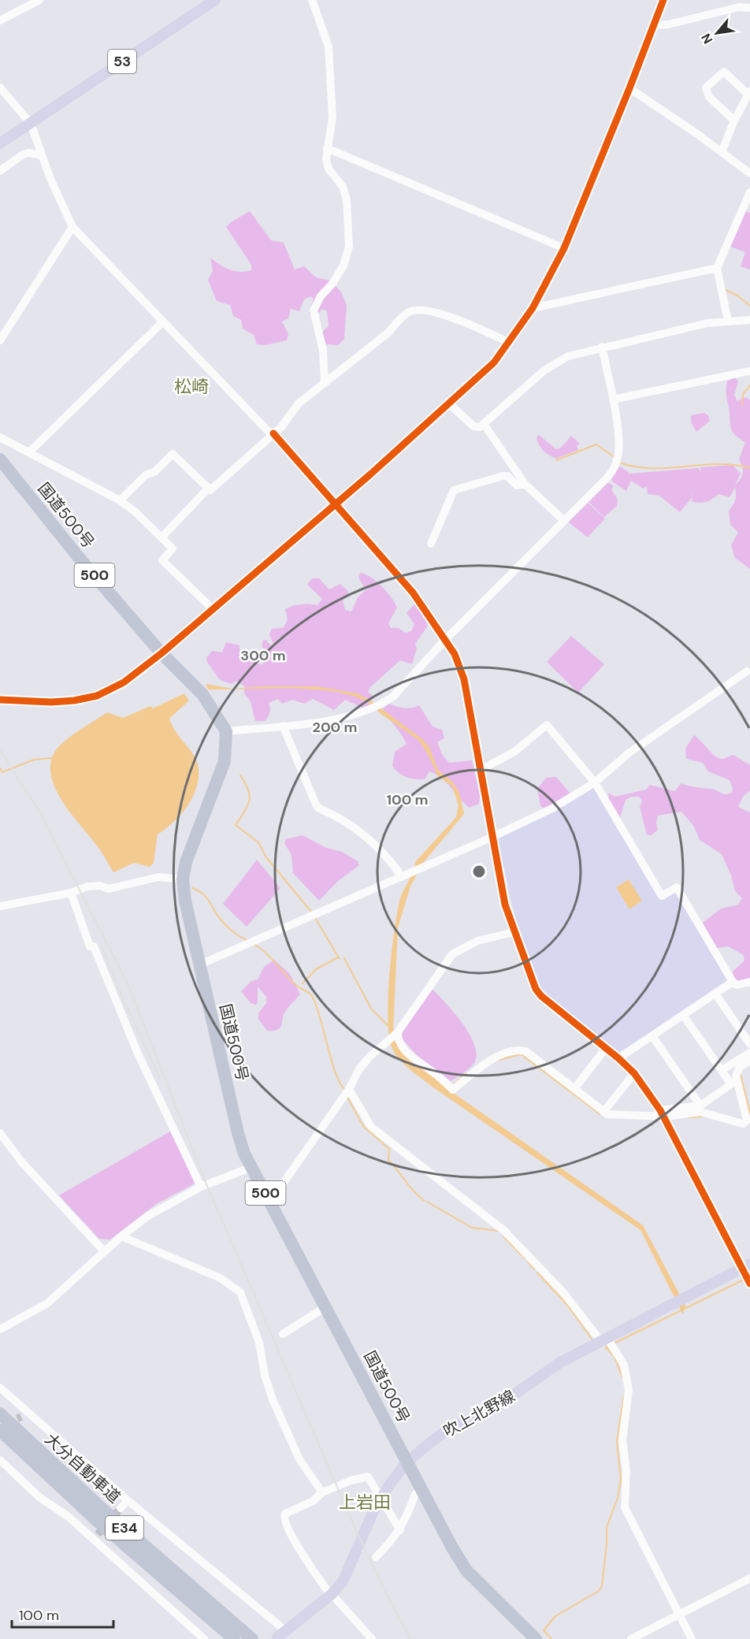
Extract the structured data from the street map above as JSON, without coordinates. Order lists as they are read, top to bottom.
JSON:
{
  "streets": {
    "highway": [
      "国道500号",
      "500",
      "大分自動車道",
      "E34"
    ],
    "main road": ["53", "吹上北野線"]
  },
  "crossings": [
    ["国道500号", "吹上北野線"]
  ],
  "districts": ["松崎", "上岩田"],
  "scale_bar": "100 m",
  "north": "bottom left",
  "rings": ["300 m", "200 m", "100 m"]
}
